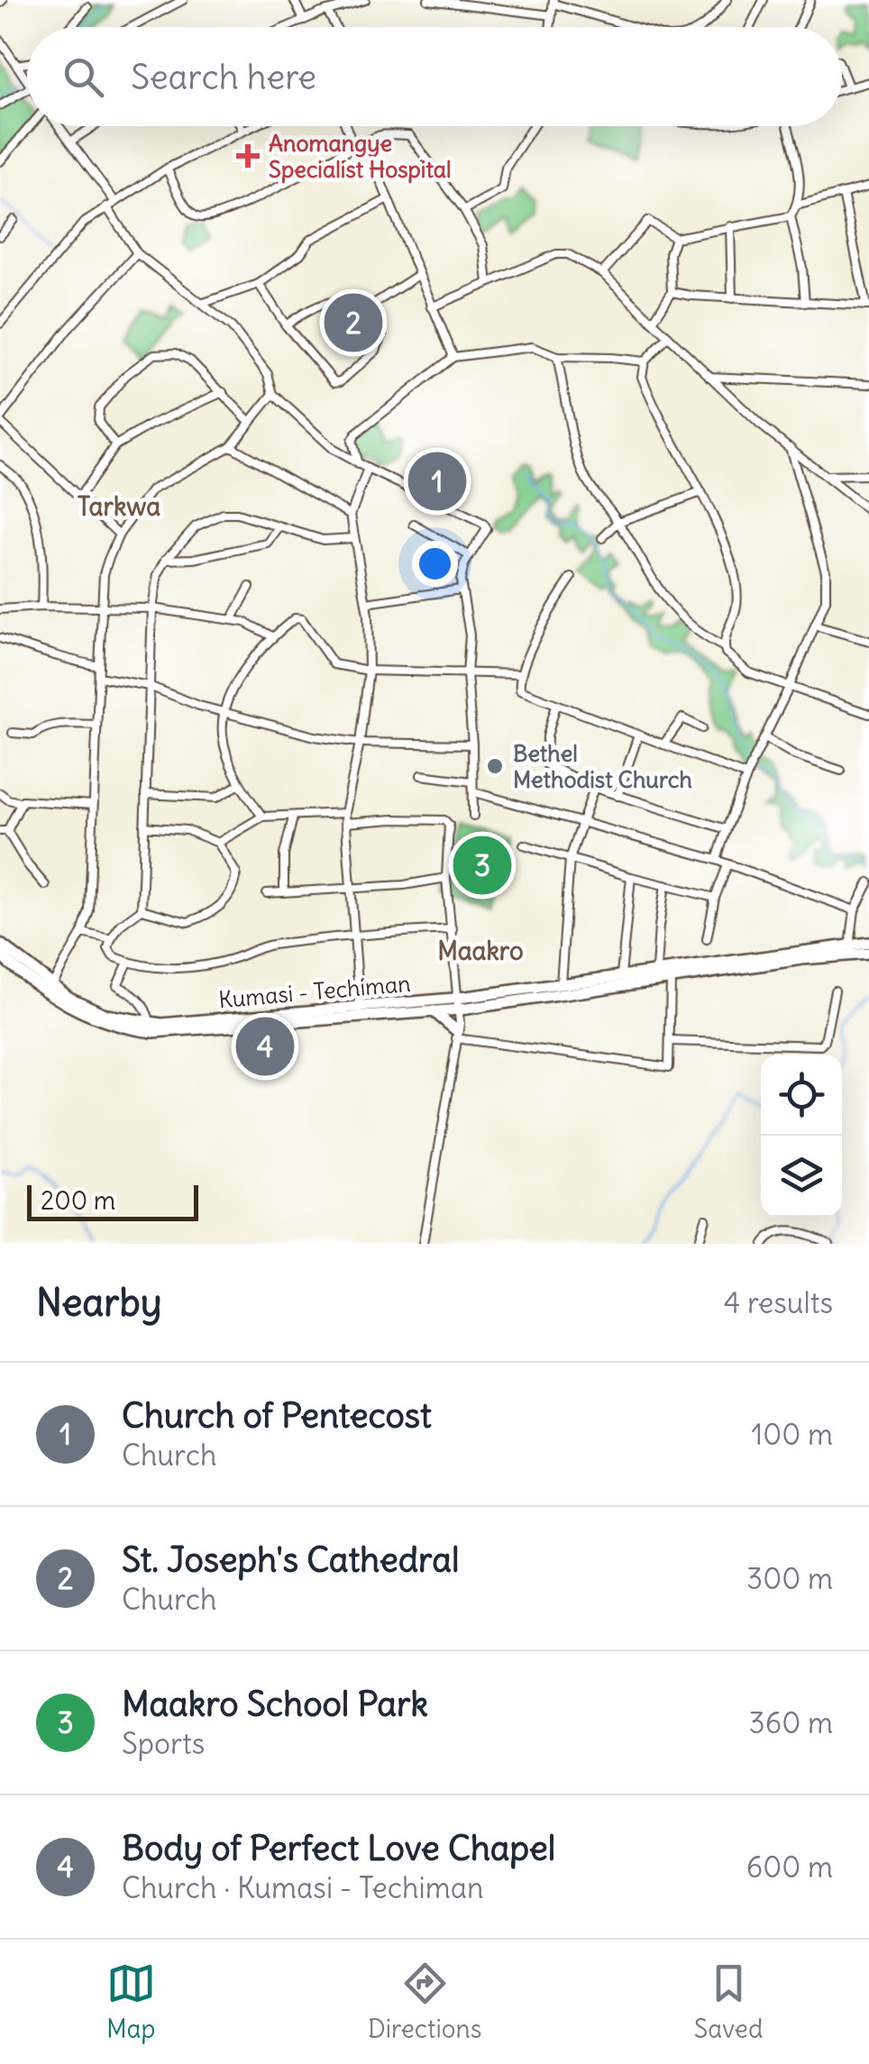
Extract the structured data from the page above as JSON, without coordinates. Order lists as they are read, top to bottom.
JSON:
{
  "streets": {
    "highway": ["Kumasi - Techiman"]
  },
  "districts": ["Tarkwa", "Maakro"],
  "places": {
    "health": ["Anomangye Specialist Hospital"],
    "other": ["Bethel Methodist Church"]
  },
  "scale_bar": "200 m",
  "page": {
    "search": "Search here",
    "pins": [
      "2",
      "1",
      "3",
      "4"
    ],
    "scale": "200 m",
    "heading": ["Nearby", "4 results"],
    "list": [
      {
        "mark": "1",
        "name": "Church of Pentecost",
        "note": "Church",
        "value": "100 m"
      },
      {
        "mark": "2",
        "name": "St. Joseph's Cathedral",
        "note": "Church",
        "value": "300 m"
      },
      {
        "mark": "3",
        "name": "Maakro School Park",
        "note": "Sports",
        "value": "360 m"
      },
      {
        "mark": "4",
        "name": "Body of Perfect Love Chapel",
        "note": "Church · Kumasi - Techiman",
        "value": "600 m"
      }
    ],
    "nav": ["Map", "Directions", "Saved"]
  }
}
